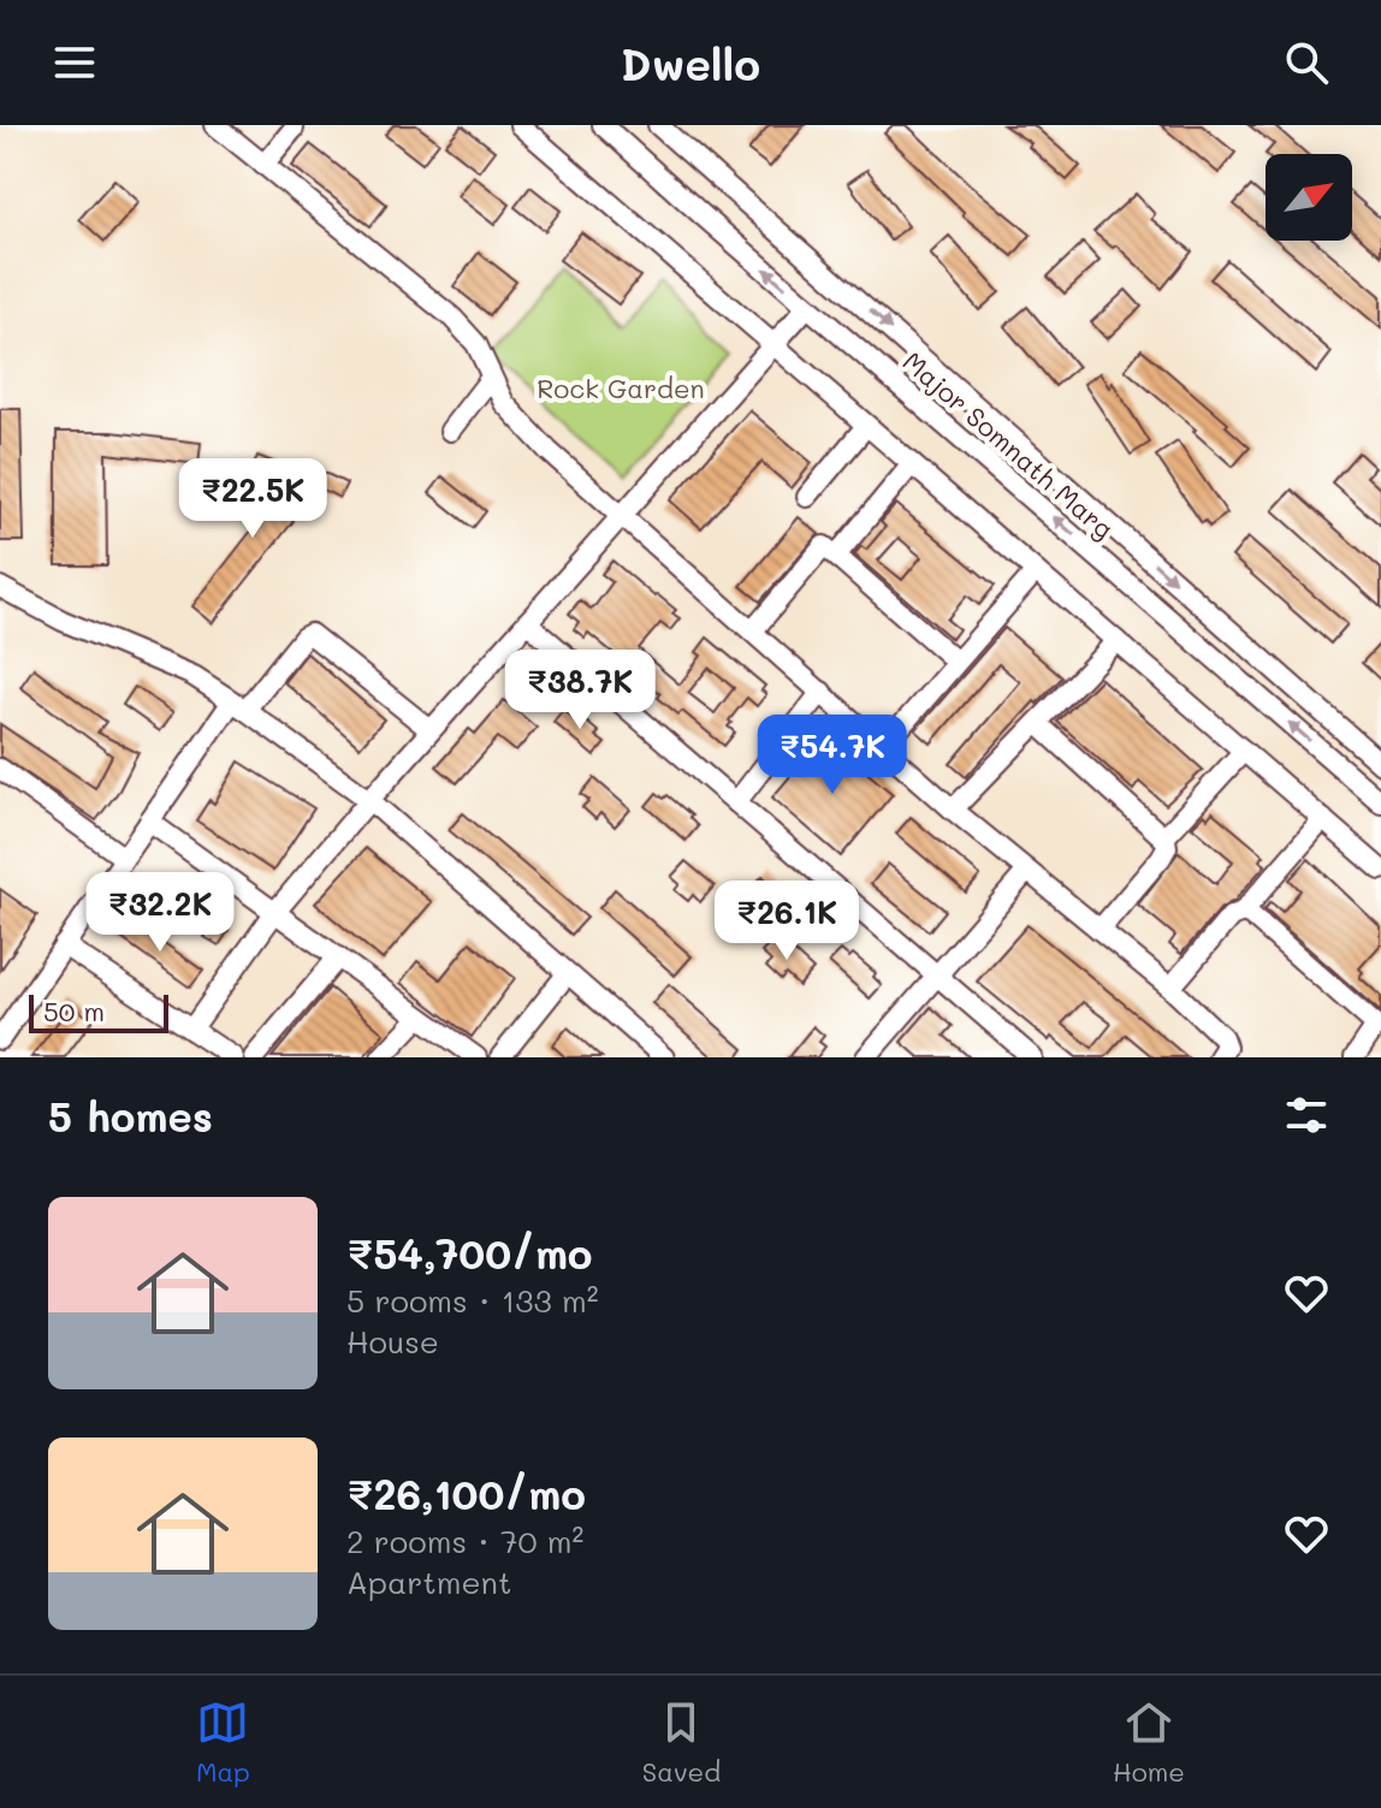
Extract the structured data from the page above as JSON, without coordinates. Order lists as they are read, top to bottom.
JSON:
{
  "streets": {
    "street": ["Major Somnath Marg"]
  },
  "parks": ["Rock Garden"],
  "scale_bar": "50 m",
  "north": "top right",
  "page": {
    "header": "Dwello",
    "price": [
      "₹22.5K",
      "₹38.7K",
      "₹54.7K",
      "₹32.2K",
      "₹26.1K"
    ],
    "scale": "50 m",
    "heading": "5 homes",
    "list": [
      {
        "name": "₹54,700/mo",
        "note": "5 rooms · 133 m² · House"
      },
      {
        "name": "₹26,100/mo",
        "note": "2 rooms · 70 m² · Apartment"
      }
    ],
    "tabs": ["Map", "Saved", "Home"]
  }
}
